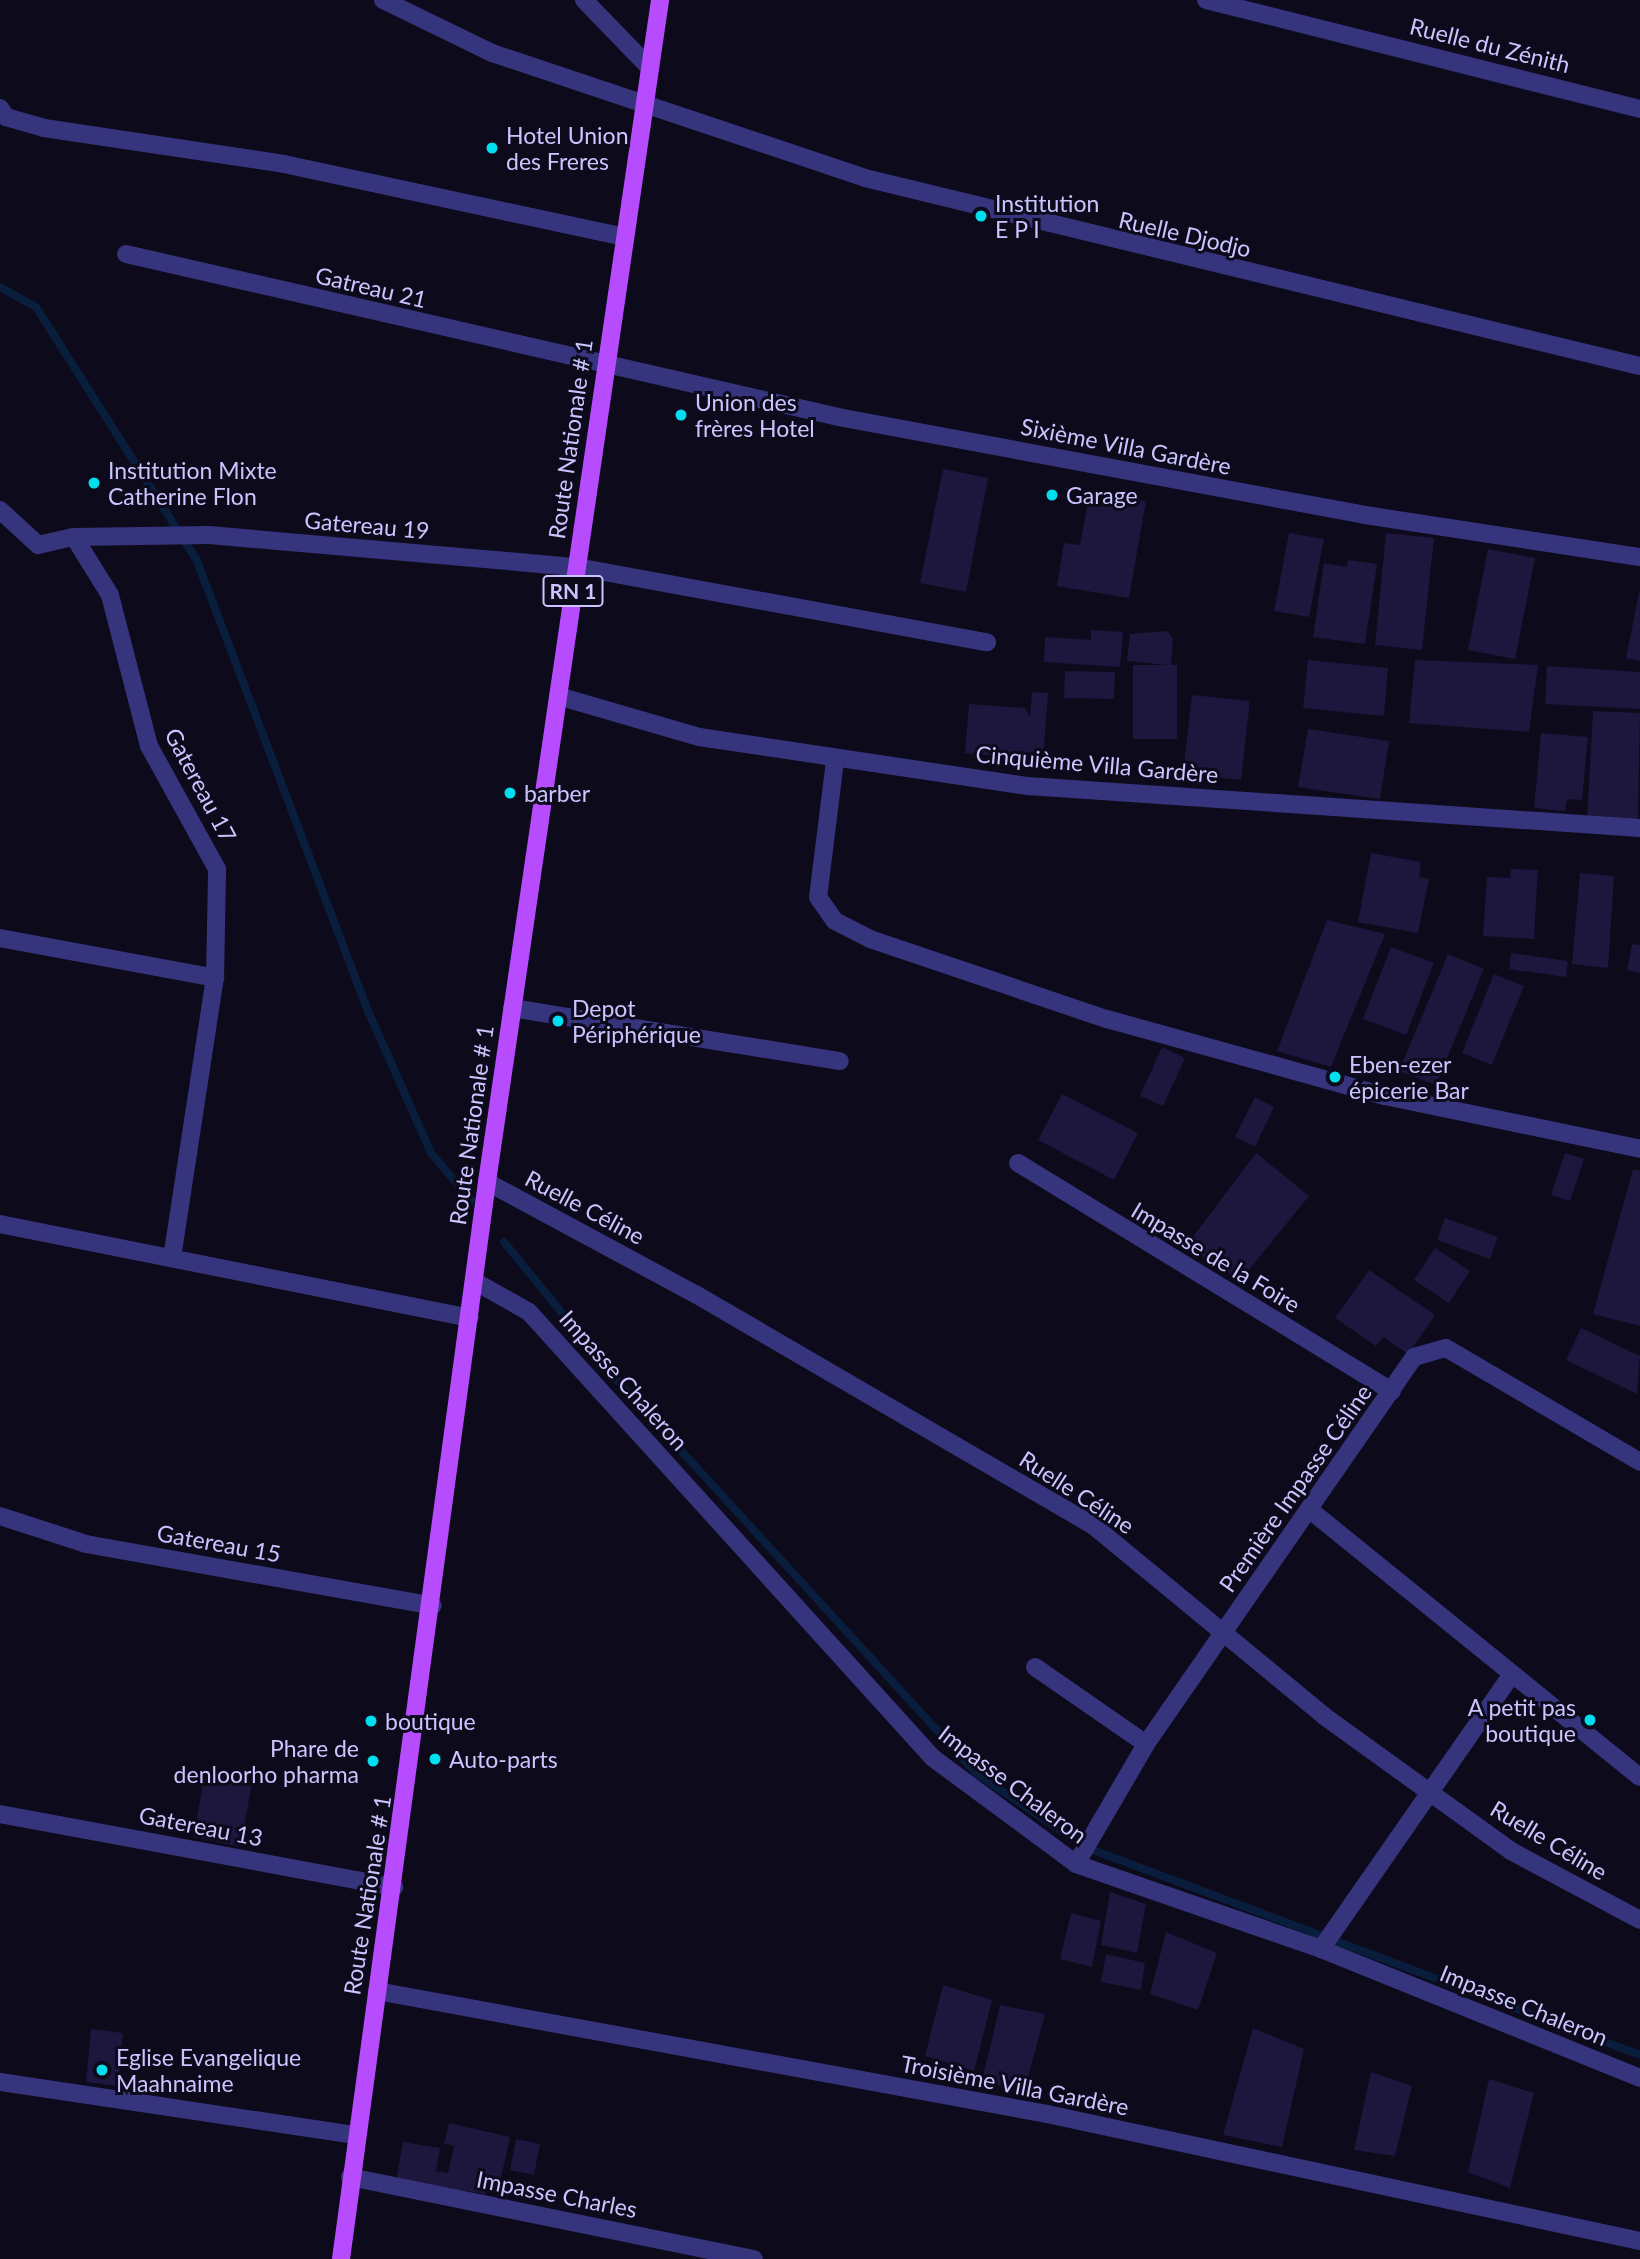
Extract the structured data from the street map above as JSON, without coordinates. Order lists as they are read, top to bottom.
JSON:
{
  "streets": {
    "main road": ["Route Nationale # 1", "RN 1"],
    "street": [
      "Ruelle du Zénith",
      "Ruelle Djodjo",
      "Gatreau 21",
      "Sixième Villa Gardère",
      "Gatereau 19",
      "Cinquième Villa Gardère",
      "Gatereau 17",
      "Ruelle Céline",
      "Impasse de la Foire",
      "Impasse Chaleron",
      "Première Impasse Céline",
      "Gatereau 15",
      "Gatereau 13",
      "Troisième Villa Gardère",
      "Impasse Charles"
    ]
  },
  "crossings": [
    ["Ruelle Djodjo", "Route Nationale # 1"],
    ["Gatreau 21", "Route Nationale # 1"],
    ["Gatreau 21", "Sixième Villa Gardère"],
    ["Route Nationale # 1", "Sixième Villa Gardère"],
    ["Route Nationale # 1", "Gatereau 19"],
    ["Route Nationale # 1", "Cinquième Villa Gardère"],
    ["Route Nationale # 1", "Ruelle Céline"],
    ["Route Nationale # 1", "Impasse Chaleron"],
    ["Route Nationale # 1", "Gatereau 15"],
    ["Route Nationale # 1", "Gatereau 13"],
    ["Route Nationale # 1", "Troisième Villa Gardère"],
    ["Route Nationale # 1", "Impasse Charles"],
    ["Gatereau 19", "Gatereau 17"],
    ["Ruelle Céline", "Première Impasse Céline"],
    ["Impasse de la Foire", "Première Impasse Céline"],
    ["Impasse Chaleron", "Première Impasse Céline"]
  ],
  "places": [
    "Hotel Union des Freres",
    "Institution E P I",
    "Union des frères Hotel",
    "Institution Mixte Catherine Flon",
    "Garage",
    "barber",
    "Depot Périphérique",
    "Eben-ezer épicerie Bar",
    "A petit pas boutique",
    "boutique",
    "Auto-parts",
    "Phare de denloorho pharma",
    "Eglise Evangelique Maahnaime"
  ]
}
